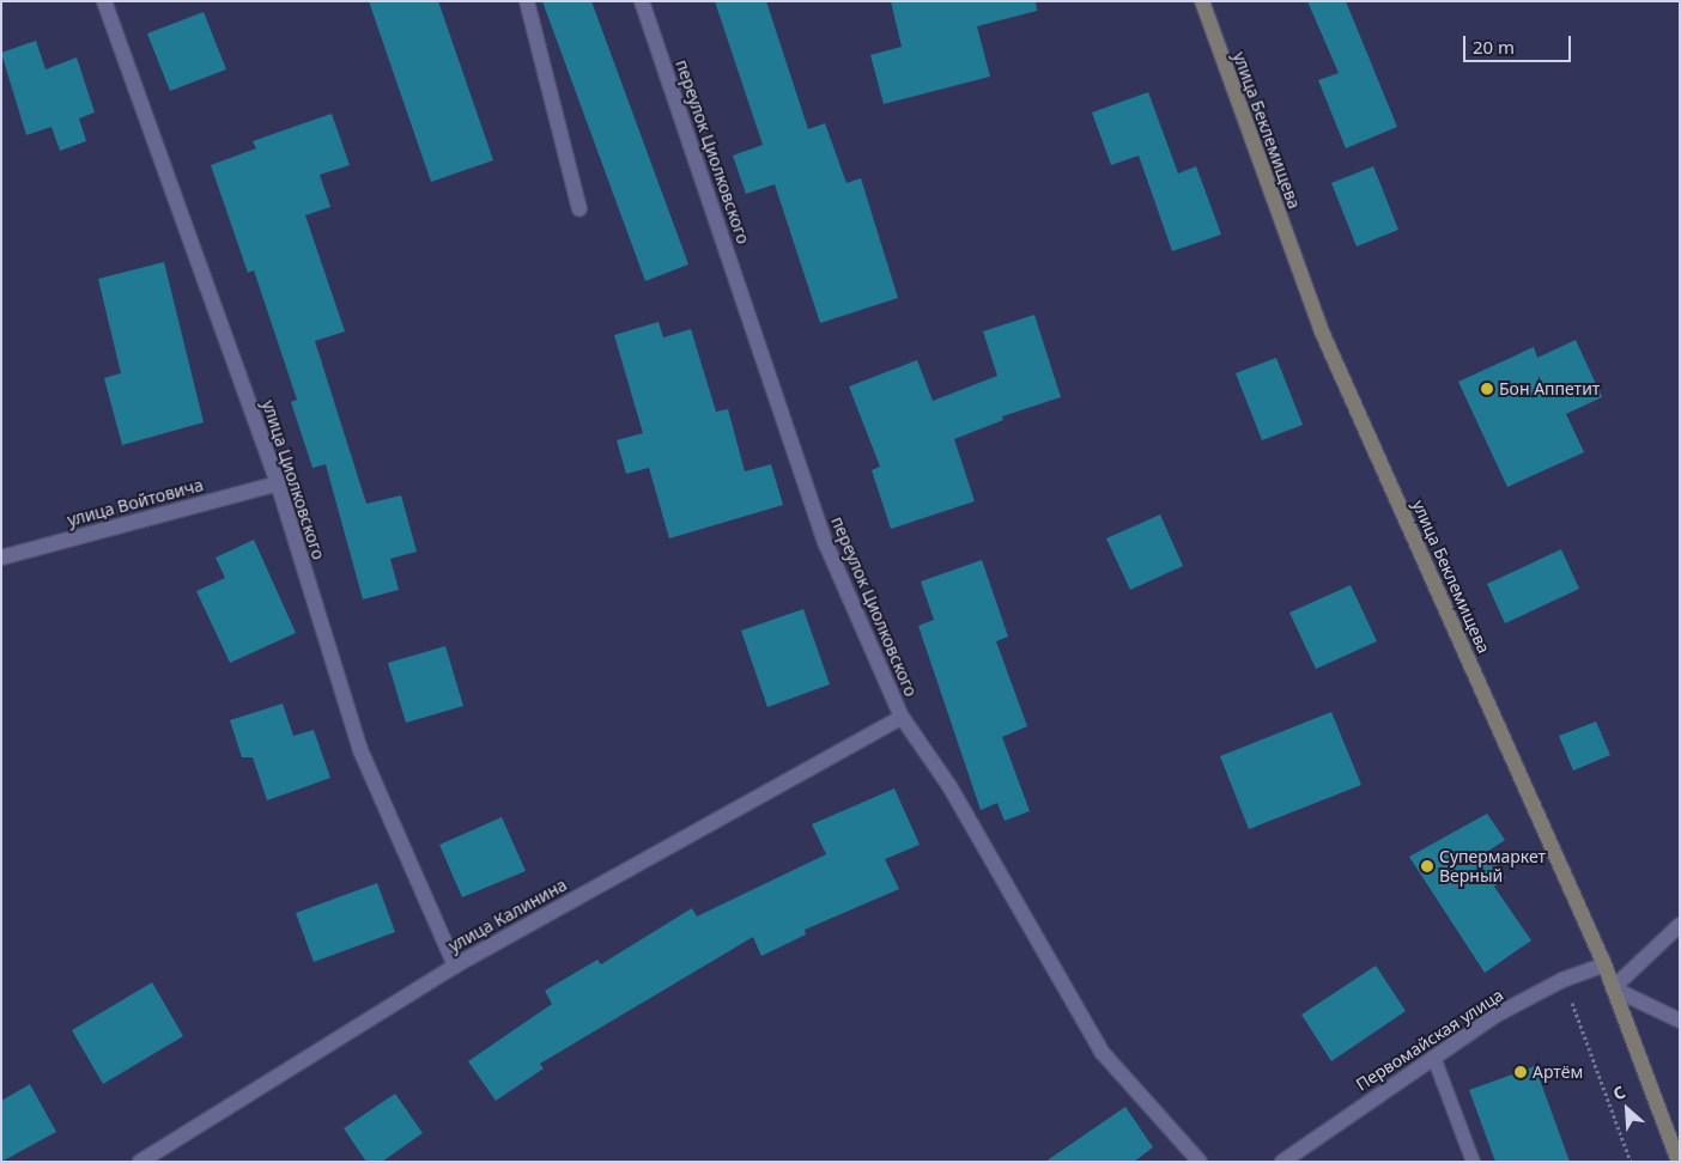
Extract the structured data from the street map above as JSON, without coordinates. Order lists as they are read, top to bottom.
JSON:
{
  "streets": {
    "main road": ["улица Беклемищева"],
    "street": [
      "переулок Циолковского",
      "улица Циолковского",
      "улица Войтовича",
      "улица Калинина",
      "Первомайская улица"
    ]
  },
  "crossings": [
    ["улица Беклемищева", "Первомайская улица"],
    ["переулок Циолковского", "улица Калинина"],
    ["улица Циолковского", "улица Войтовича"],
    ["улица Циолковского", "улица Калинина"]
  ],
  "places": ["Бон Аппетит", "Супермаркет Верный", "Артём"],
  "scale_bar": "20 m",
  "north": "top left"
}
